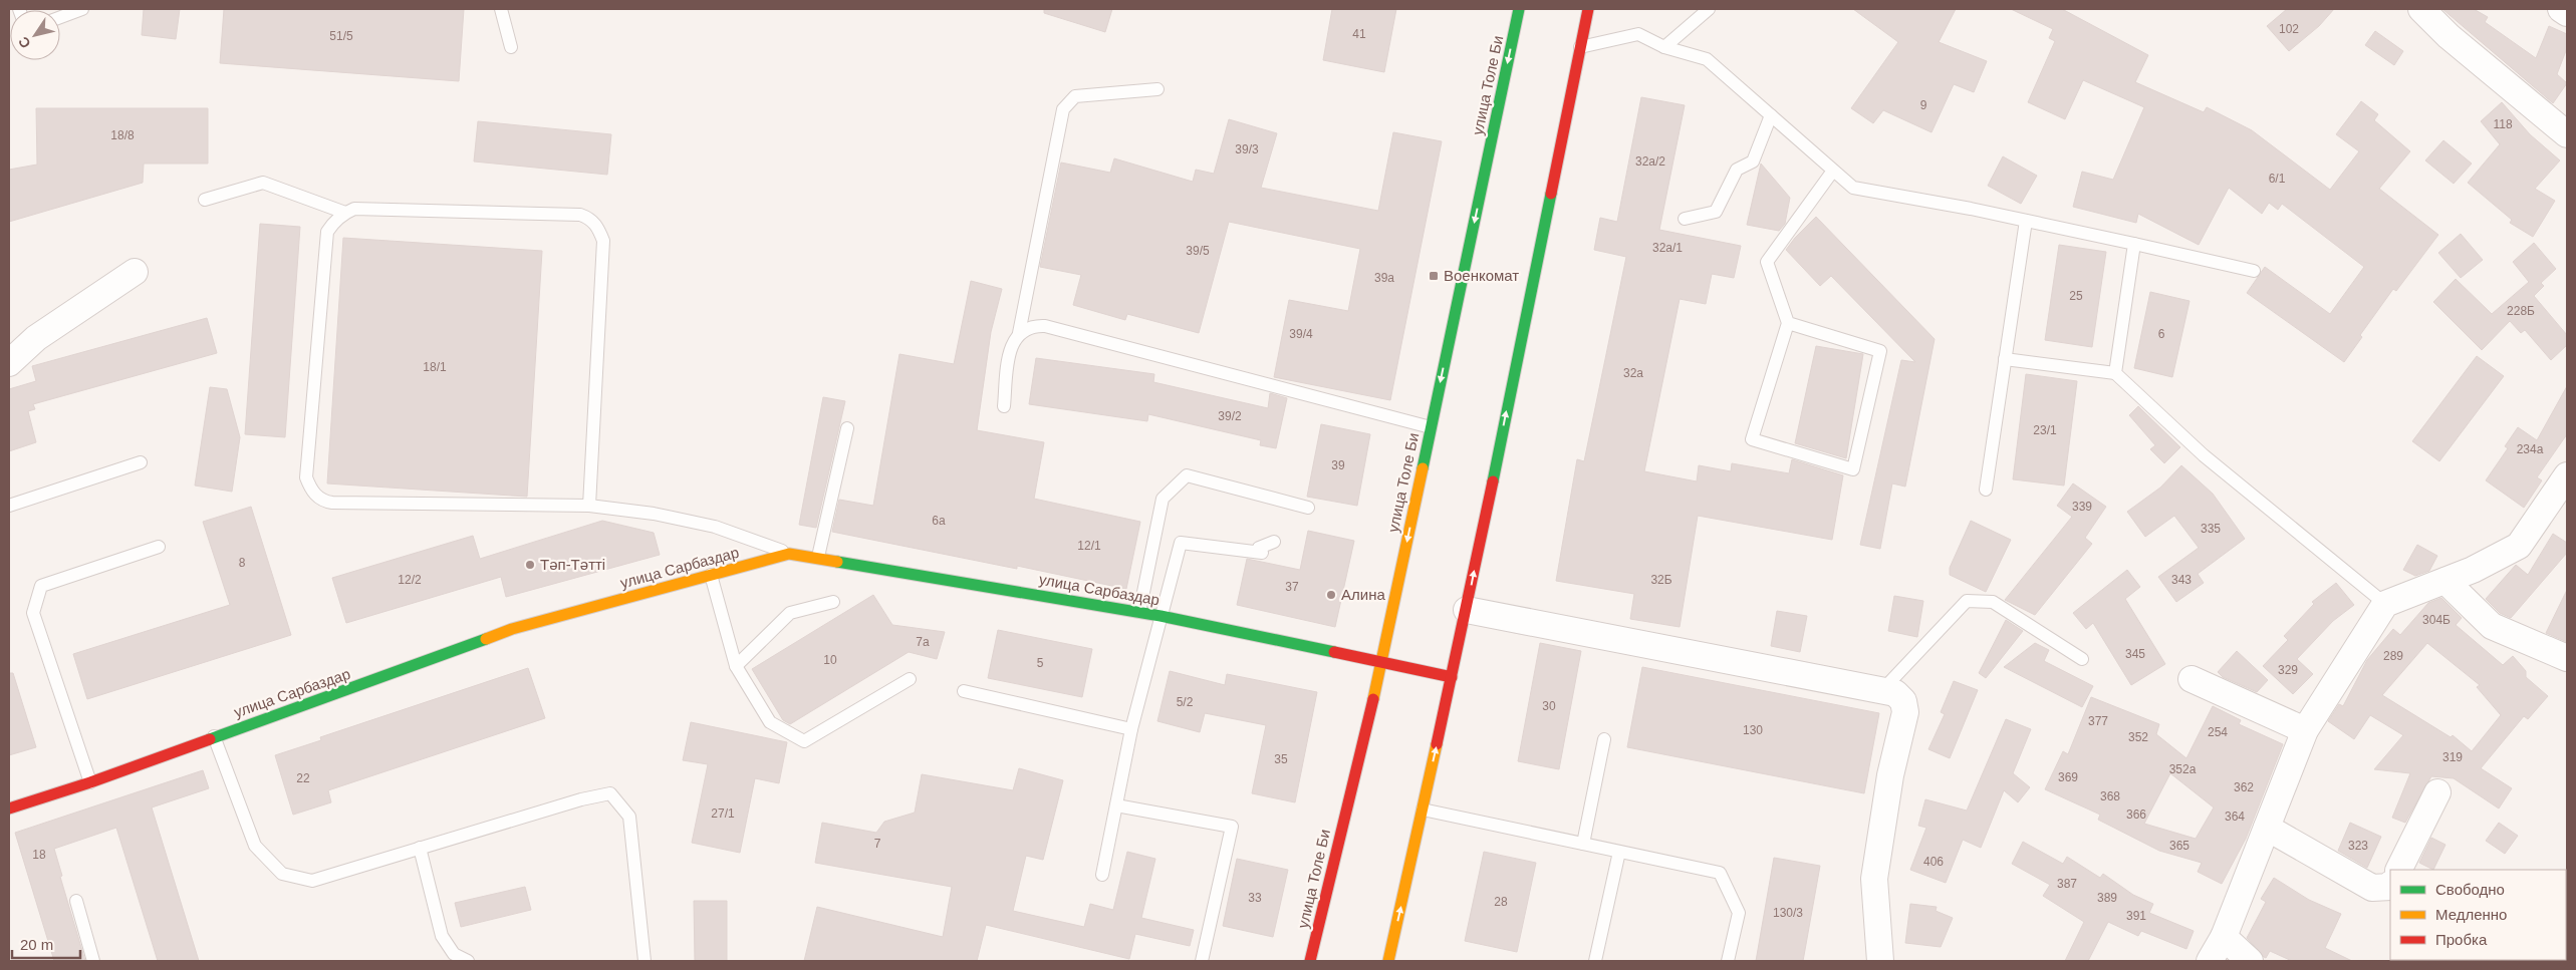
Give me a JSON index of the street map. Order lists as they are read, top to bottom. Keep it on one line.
{"streets":{"main road":["улица Толе Би","улица Сарбаздар"]},"crossings":[["улица Толе Би","улица Сарбаздар"]],"places":{"transit":["Военкомат"],"other":["Тәп-Тәтті","Алина"]},"house_numbers":["102","41","51/5","9","118","18/8","39/3","32а/2","6/1","32а/1","39/5","39а","25","228Б","39/4","6","18/1","32а","39/2","23/1","234а","39","339","6а","335","12/1","8","12/2","32Б","343","37","304Б","7а","345","289","10","5","329","5/2","30","377","130","254","352","319","35","352а","369","22","362","368","27/1","366","364","7","365","323","18","406","387","33","389","28","130/3","391"],"legend":["Свободно","Медленно","Пробка"],"scale_bar":"20 m","north":"bottom left"}
